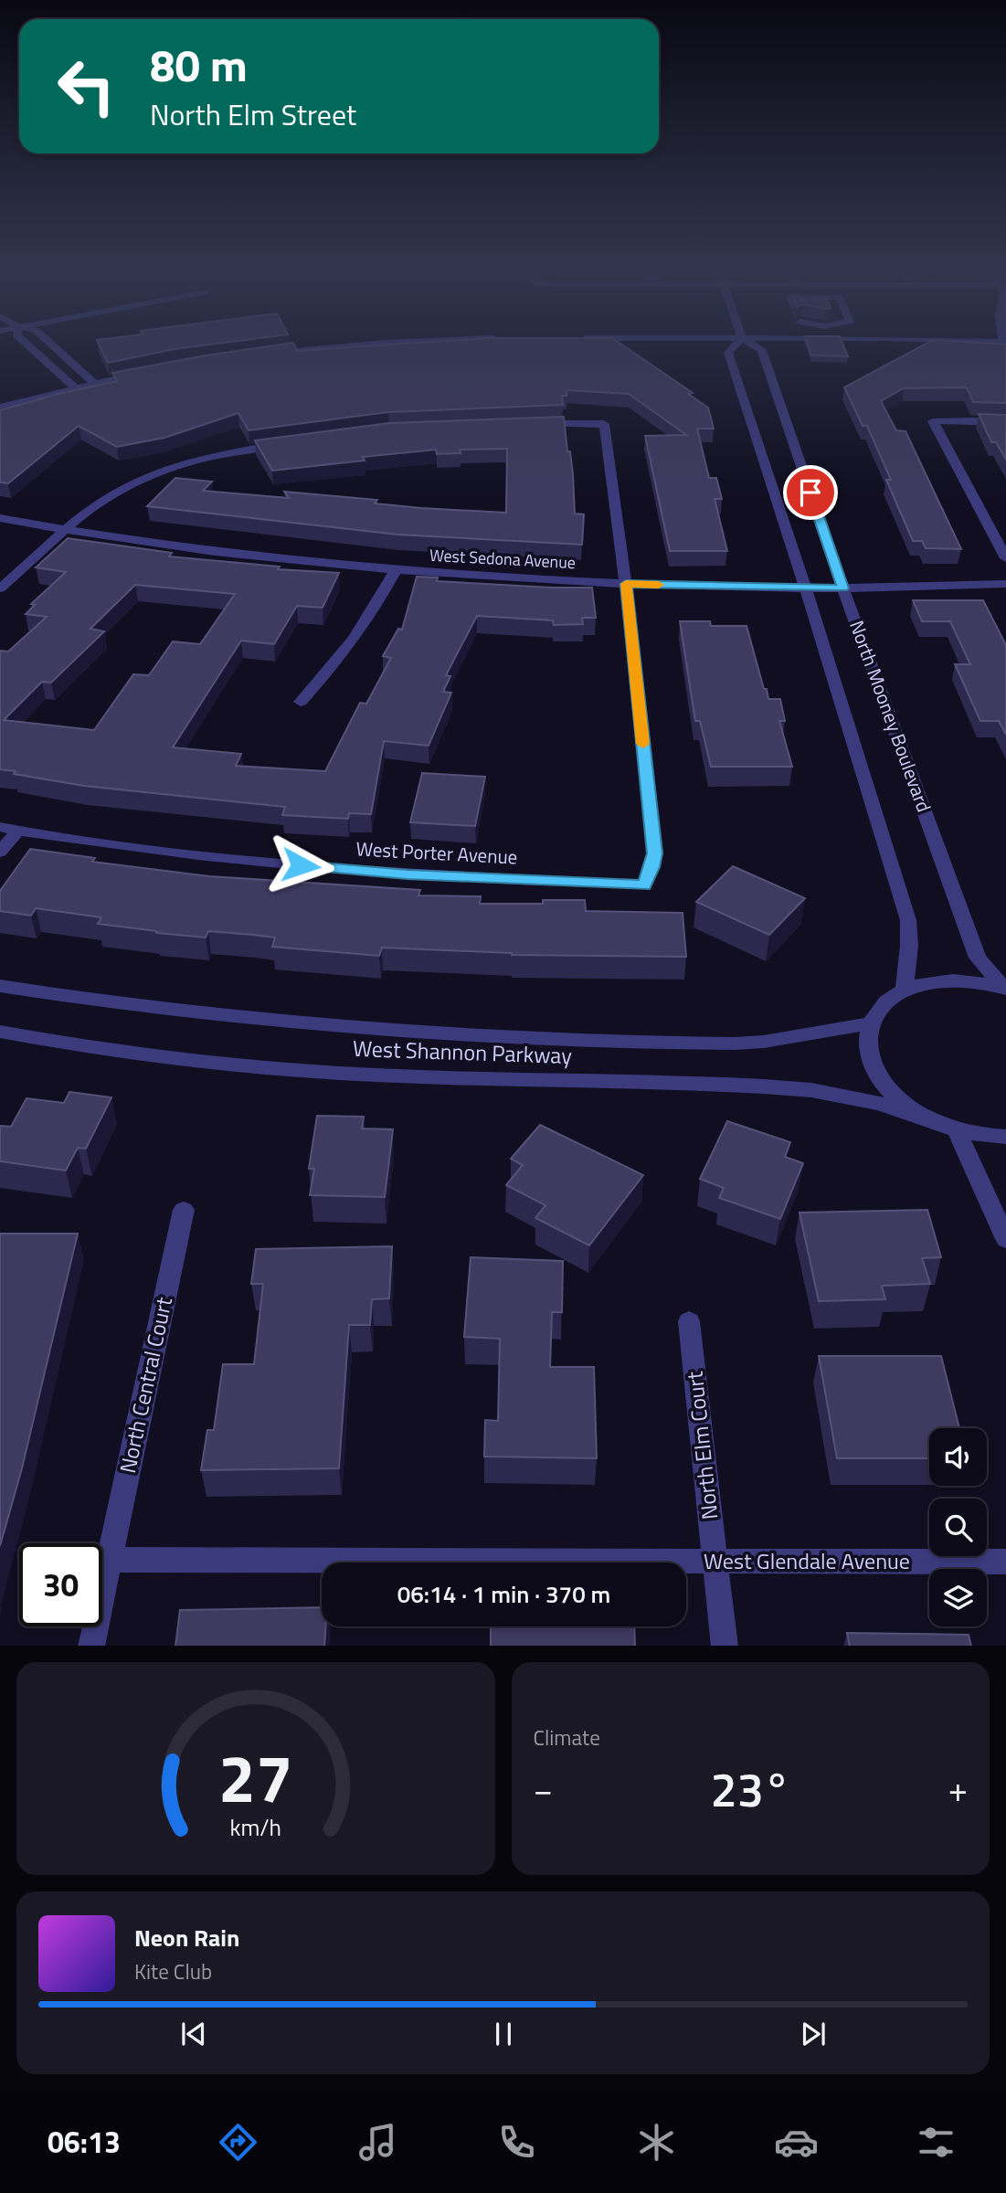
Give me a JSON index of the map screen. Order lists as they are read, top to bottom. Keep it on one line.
{"streets":{"street":["West Sedona Avenue","North Mooney Boulevard","West Porter Avenue","West Shannon Parkway","North Central Court","North Elm Court","West Glendale Avenue"]},"crossings":[["West Sedona Avenue","North Mooney Boulevard"],["West Sedona Avenue","West Porter Avenue"],["North Central Court","West Glendale Avenue"],["North Elm Court","West Glendale Avenue"]],"page":{"turn":["80 m","North Elm Street"],"limit":"30","trip":"06:14 · 1 min · 370 m","tile":"Climate","heat":["−","23°","+"],"song":["Neon Rain","Kite Club"],"tabs":"06:13","gauge":["27","km/h"]}}
